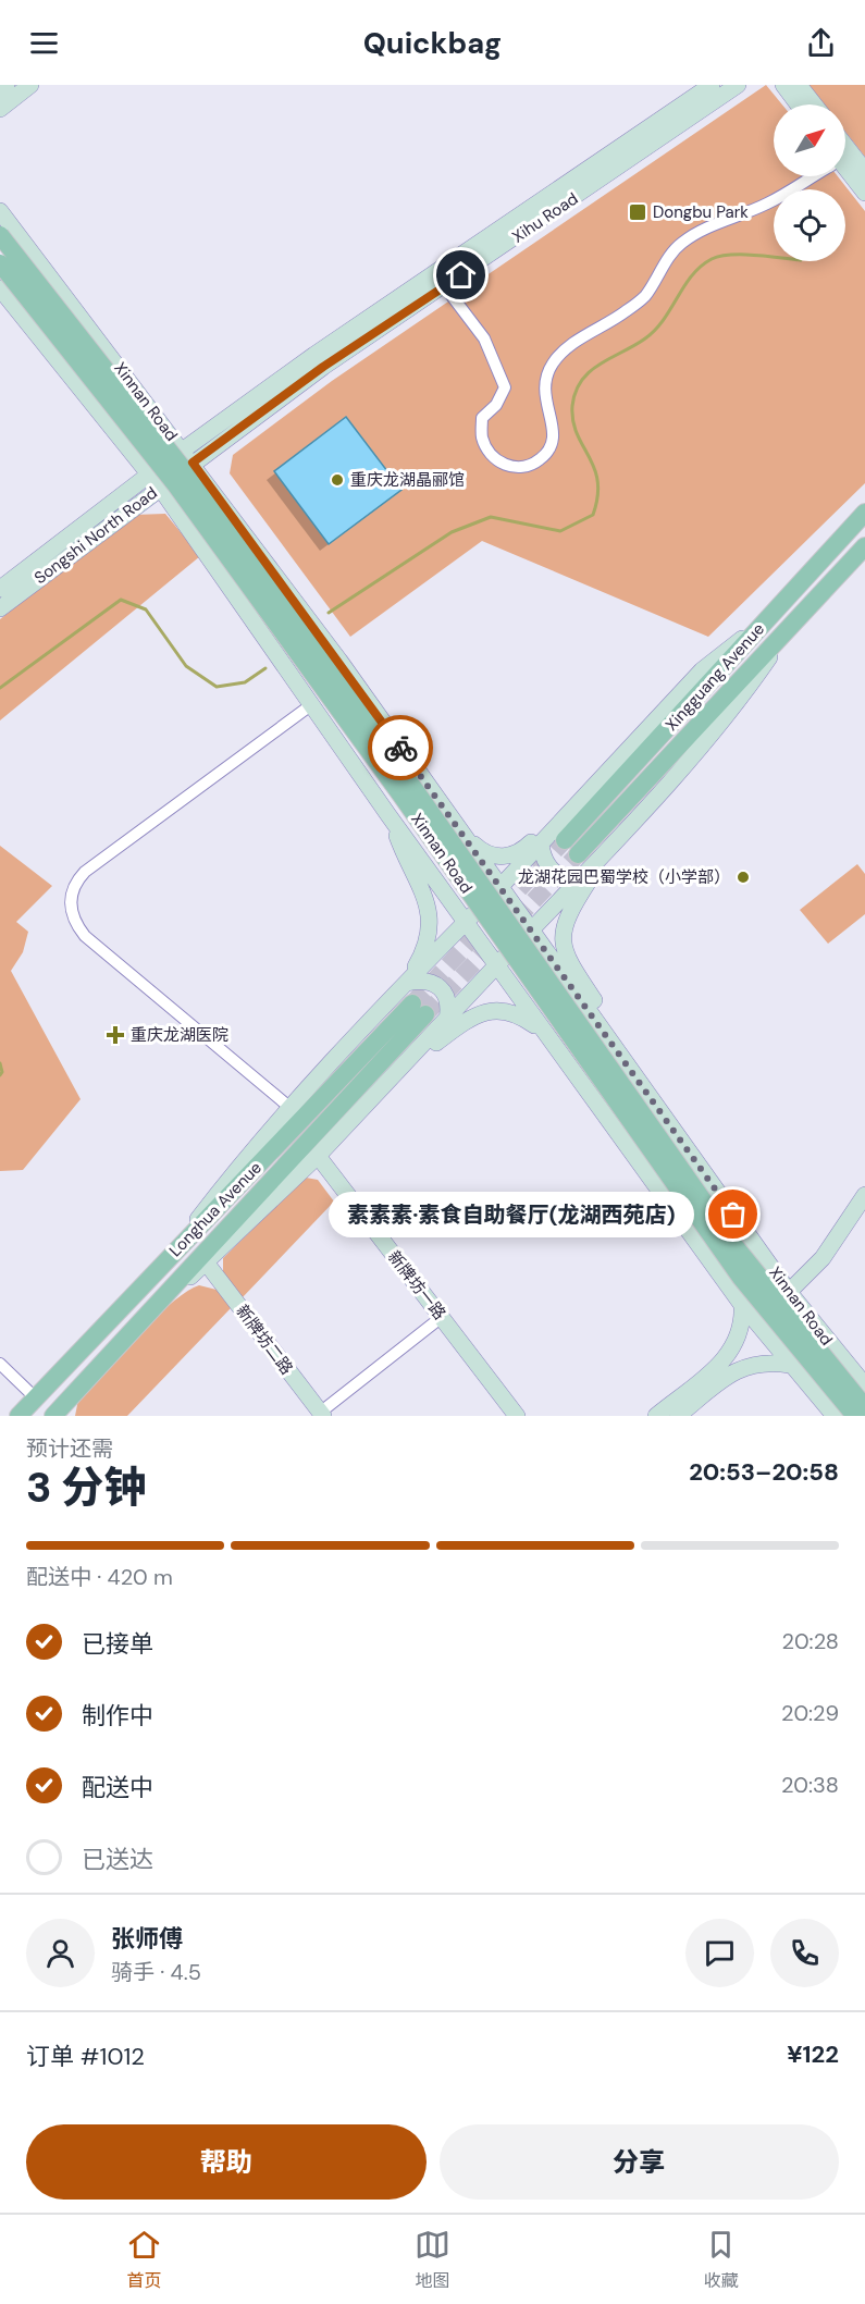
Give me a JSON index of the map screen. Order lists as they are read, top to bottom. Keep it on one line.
{"streets":{"main road":["Xinnan Road","Xingguang Avenue","Longhua Avenue"],"street":["Xihu Road","Songshi North Road","新牌坊一路","新牌坊二路"]},"crossings":[["Xihu Road","Xinnan Road"],["Xihu Road","Songshi North Road"],["Xinnan Road","Songshi North Road"]],"places":{"transit":["Dongbu Park"],"other":["重庆龙湖晶郦馆","龙湖花园巴蜀学校（小学部）","素素素·素食自助餐厅(龙湖西苑店)"],"health":["重庆龙湖医院"]},"north":"top right","page":{"header":"Quickbag","bubble":"素素素·素食自助餐厅(龙湖西苑店)","heading":["3 分钟","预计还需","20:53–20:58"],"panel":["张师傅","骑手 · 4.5","订单 #1012","¥122"],"bar":"配送中 · 420 m","list":[["已接单","20:28"],["制作中","20:29"],["配送中","20:38"],"已送达"],"buttons":["帮助","分享"],"tabs":["首页","地图","收藏"]}}
